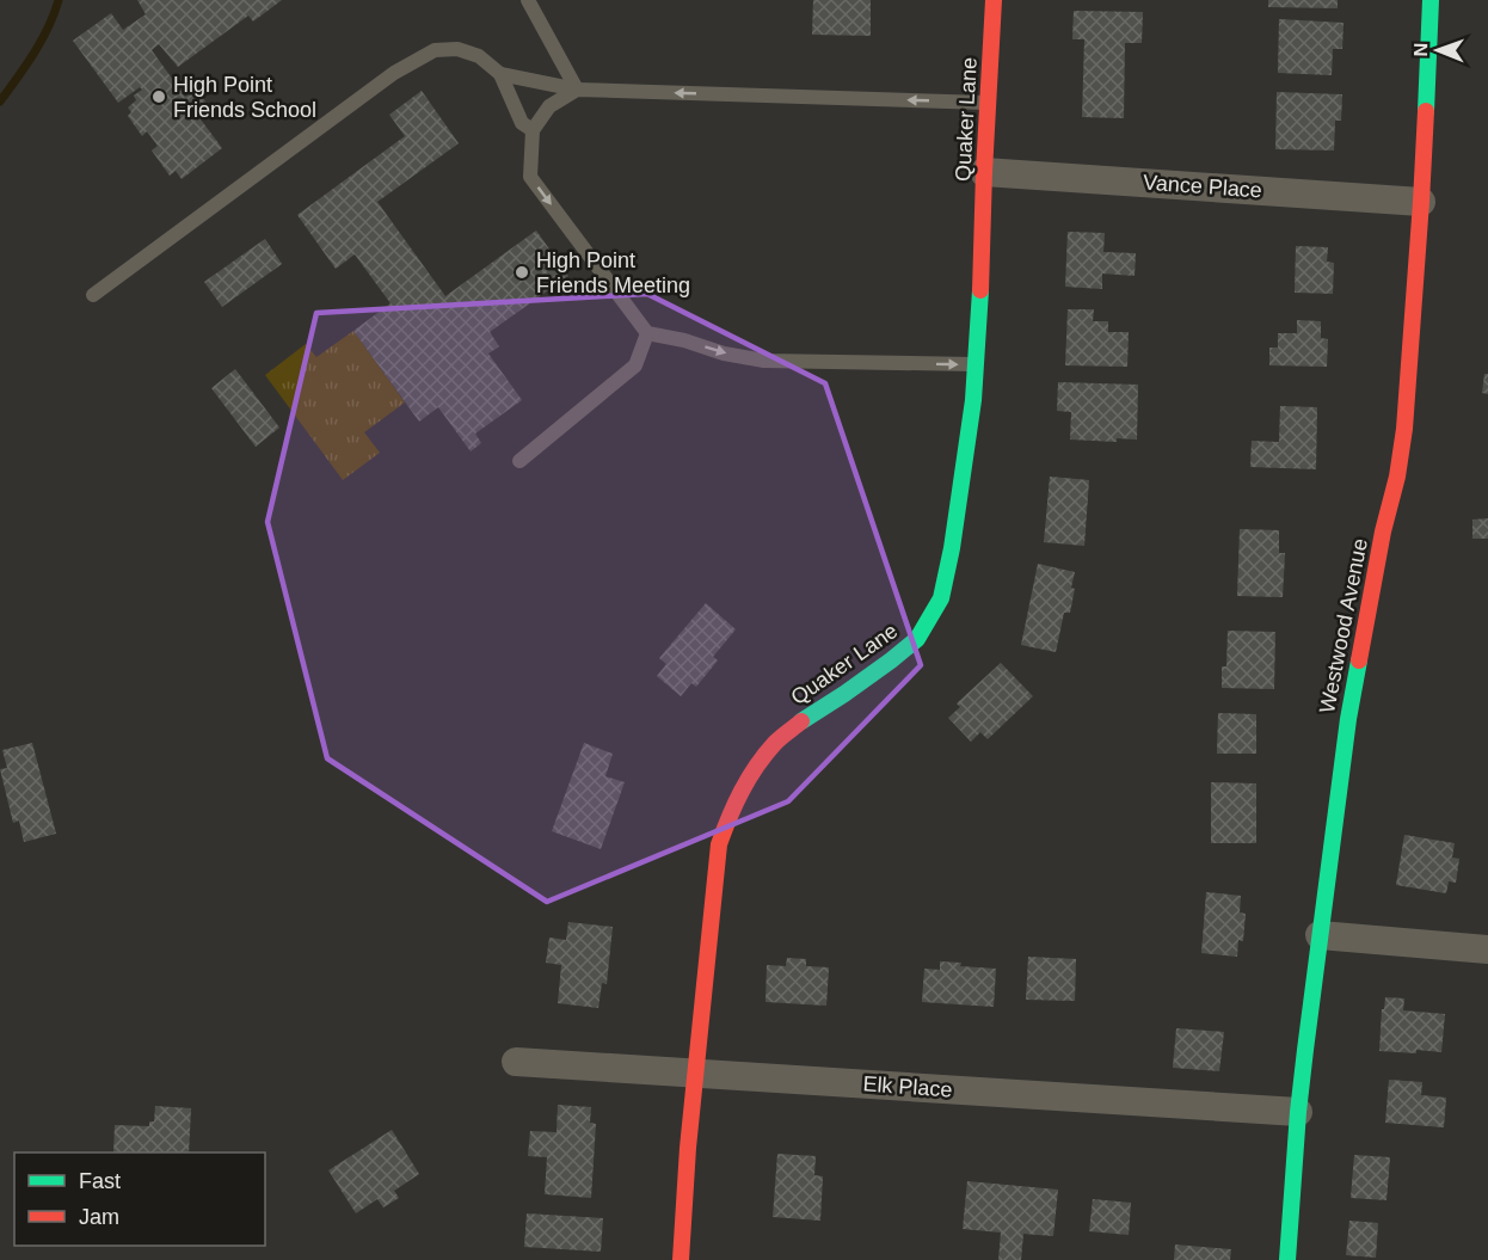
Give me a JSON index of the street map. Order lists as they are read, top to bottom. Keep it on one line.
{"streets":{"street":["Quaker Lane","Vance Place","Westwood Avenue","Elk Place"]},"crossings":[["Quaker Lane","Vance Place"],["Quaker Lane","Elk Place"],["Vance Place","Westwood Avenue"],["Westwood Avenue","Elk Place"]],"places":["High Point Friends School","High Point Friends Meeting"],"legend":["Fast","Jam"],"north":"left"}
